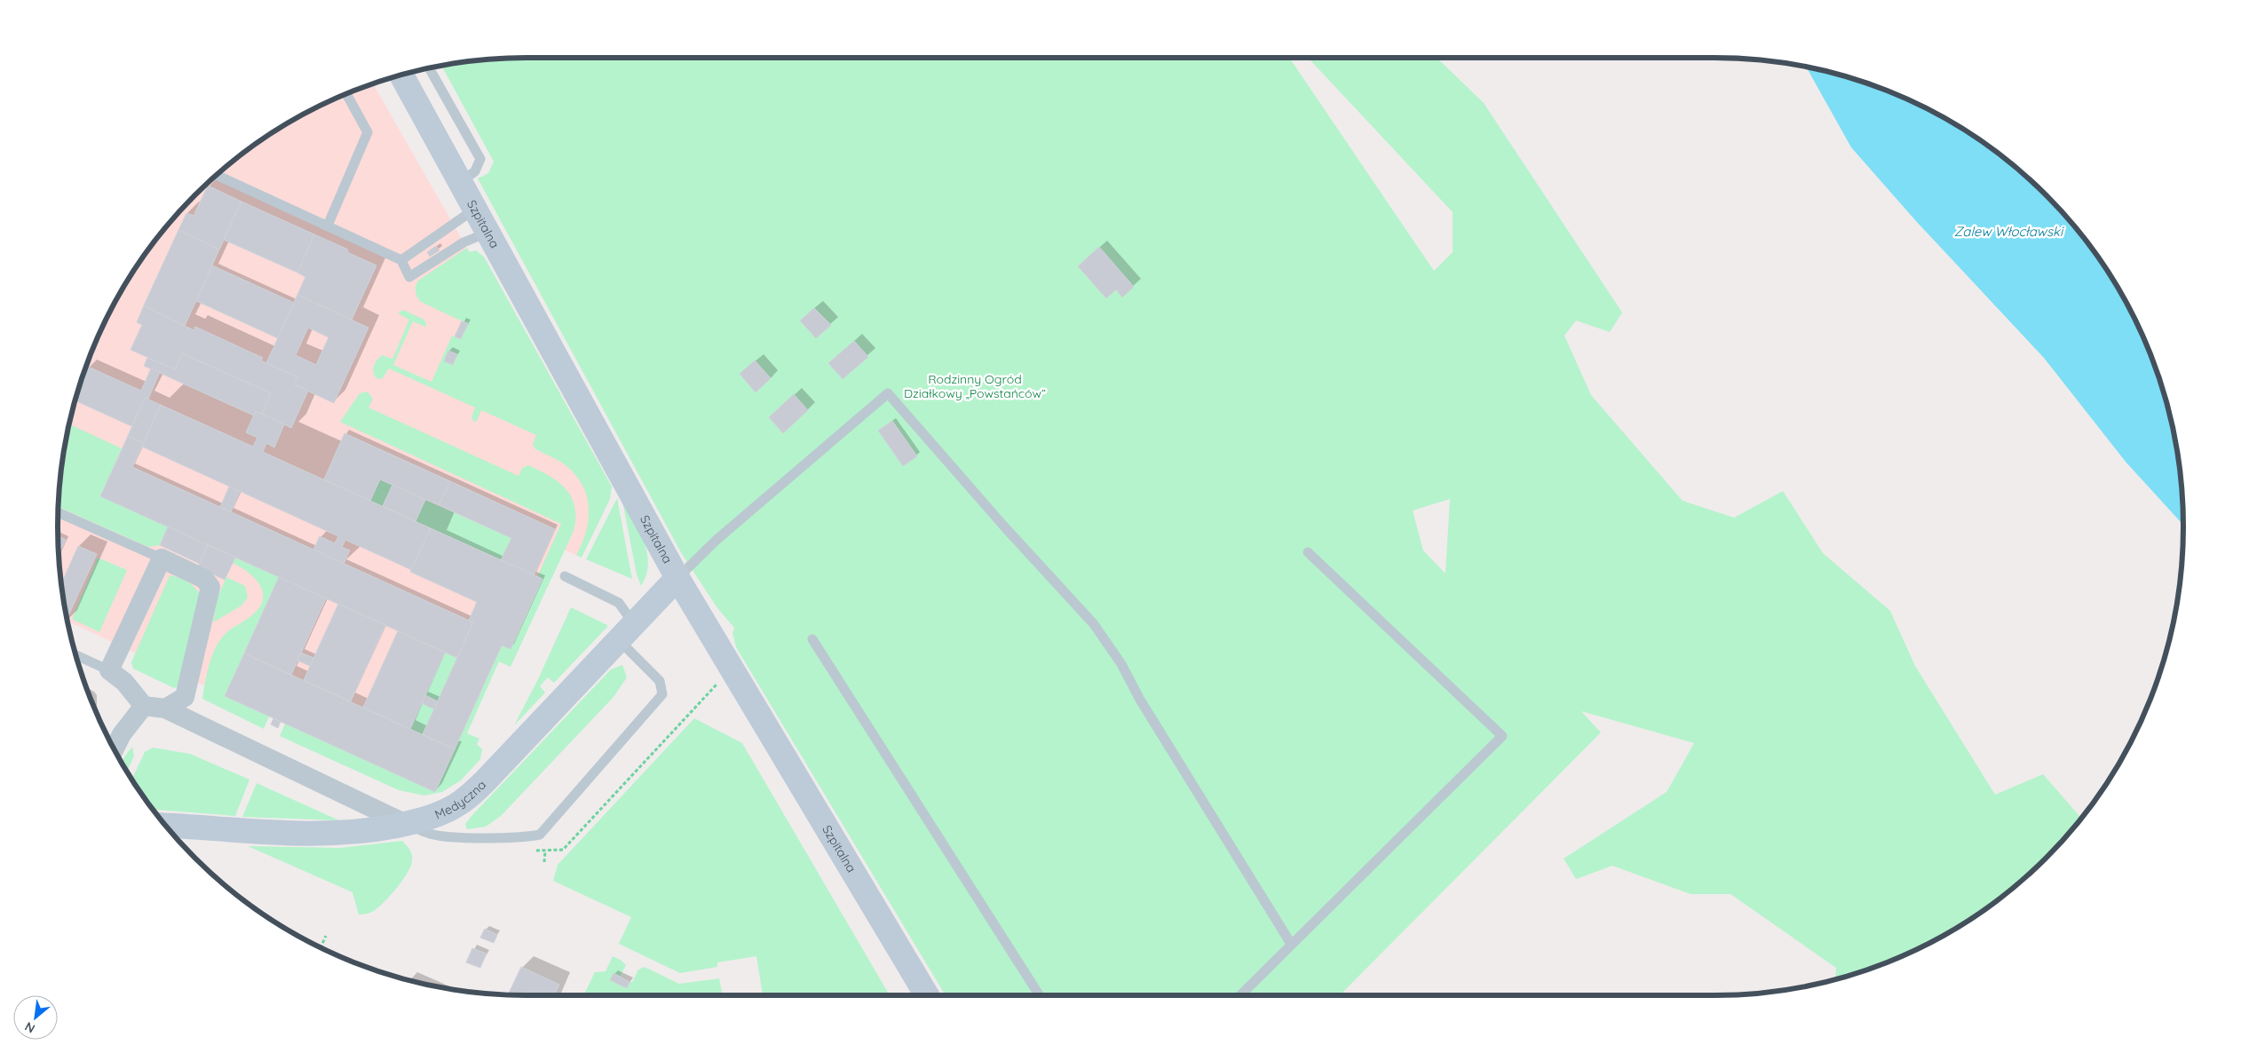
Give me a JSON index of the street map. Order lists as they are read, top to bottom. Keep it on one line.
{"streets":{"street":["Szpitalna","Medyczna"]},"crossings":[["Szpitalna","Medyczna"]],"water":["Zalew Włocławski"],"parks":["Rodzinny Ogród Działkowy „Powstańców”"],"north":"bottom left"}
